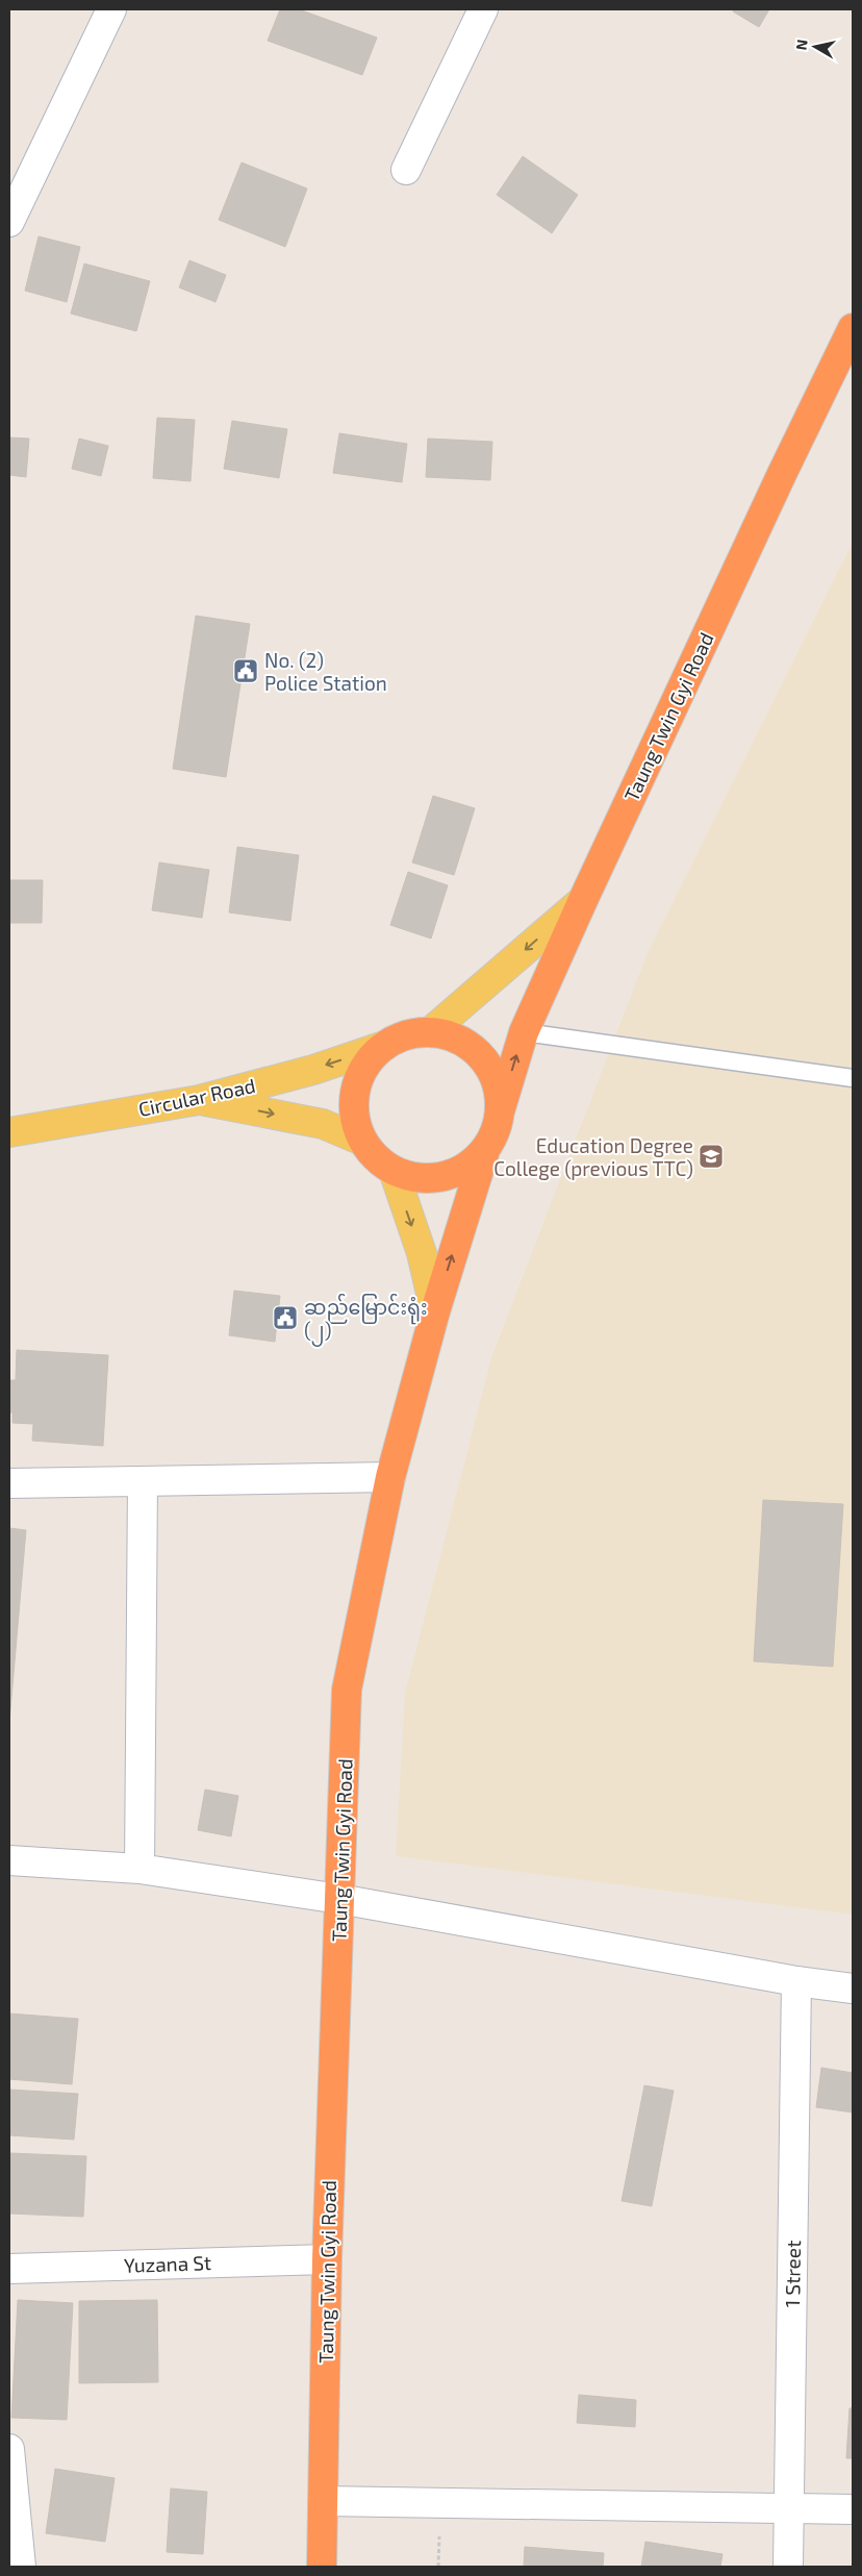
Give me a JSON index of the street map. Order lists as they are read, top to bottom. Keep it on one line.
{"streets":{"highway":["Taung Twin Gyi Road"],"main road":["Circular Road"],"street":["Yuzana St","1 Street"]},"crossings":[["Taung Twin Gyi Road","Circular Road"],["Taung Twin Gyi Road","Yuzana St"]],"one_way":["Circular Road"],"places":{"public building":["No. (2) Police Station","ဆည်မြောင်းရုံး (၂)"],"school or university":["Education Degree College (previous TTC)"]},"north":"left"}
